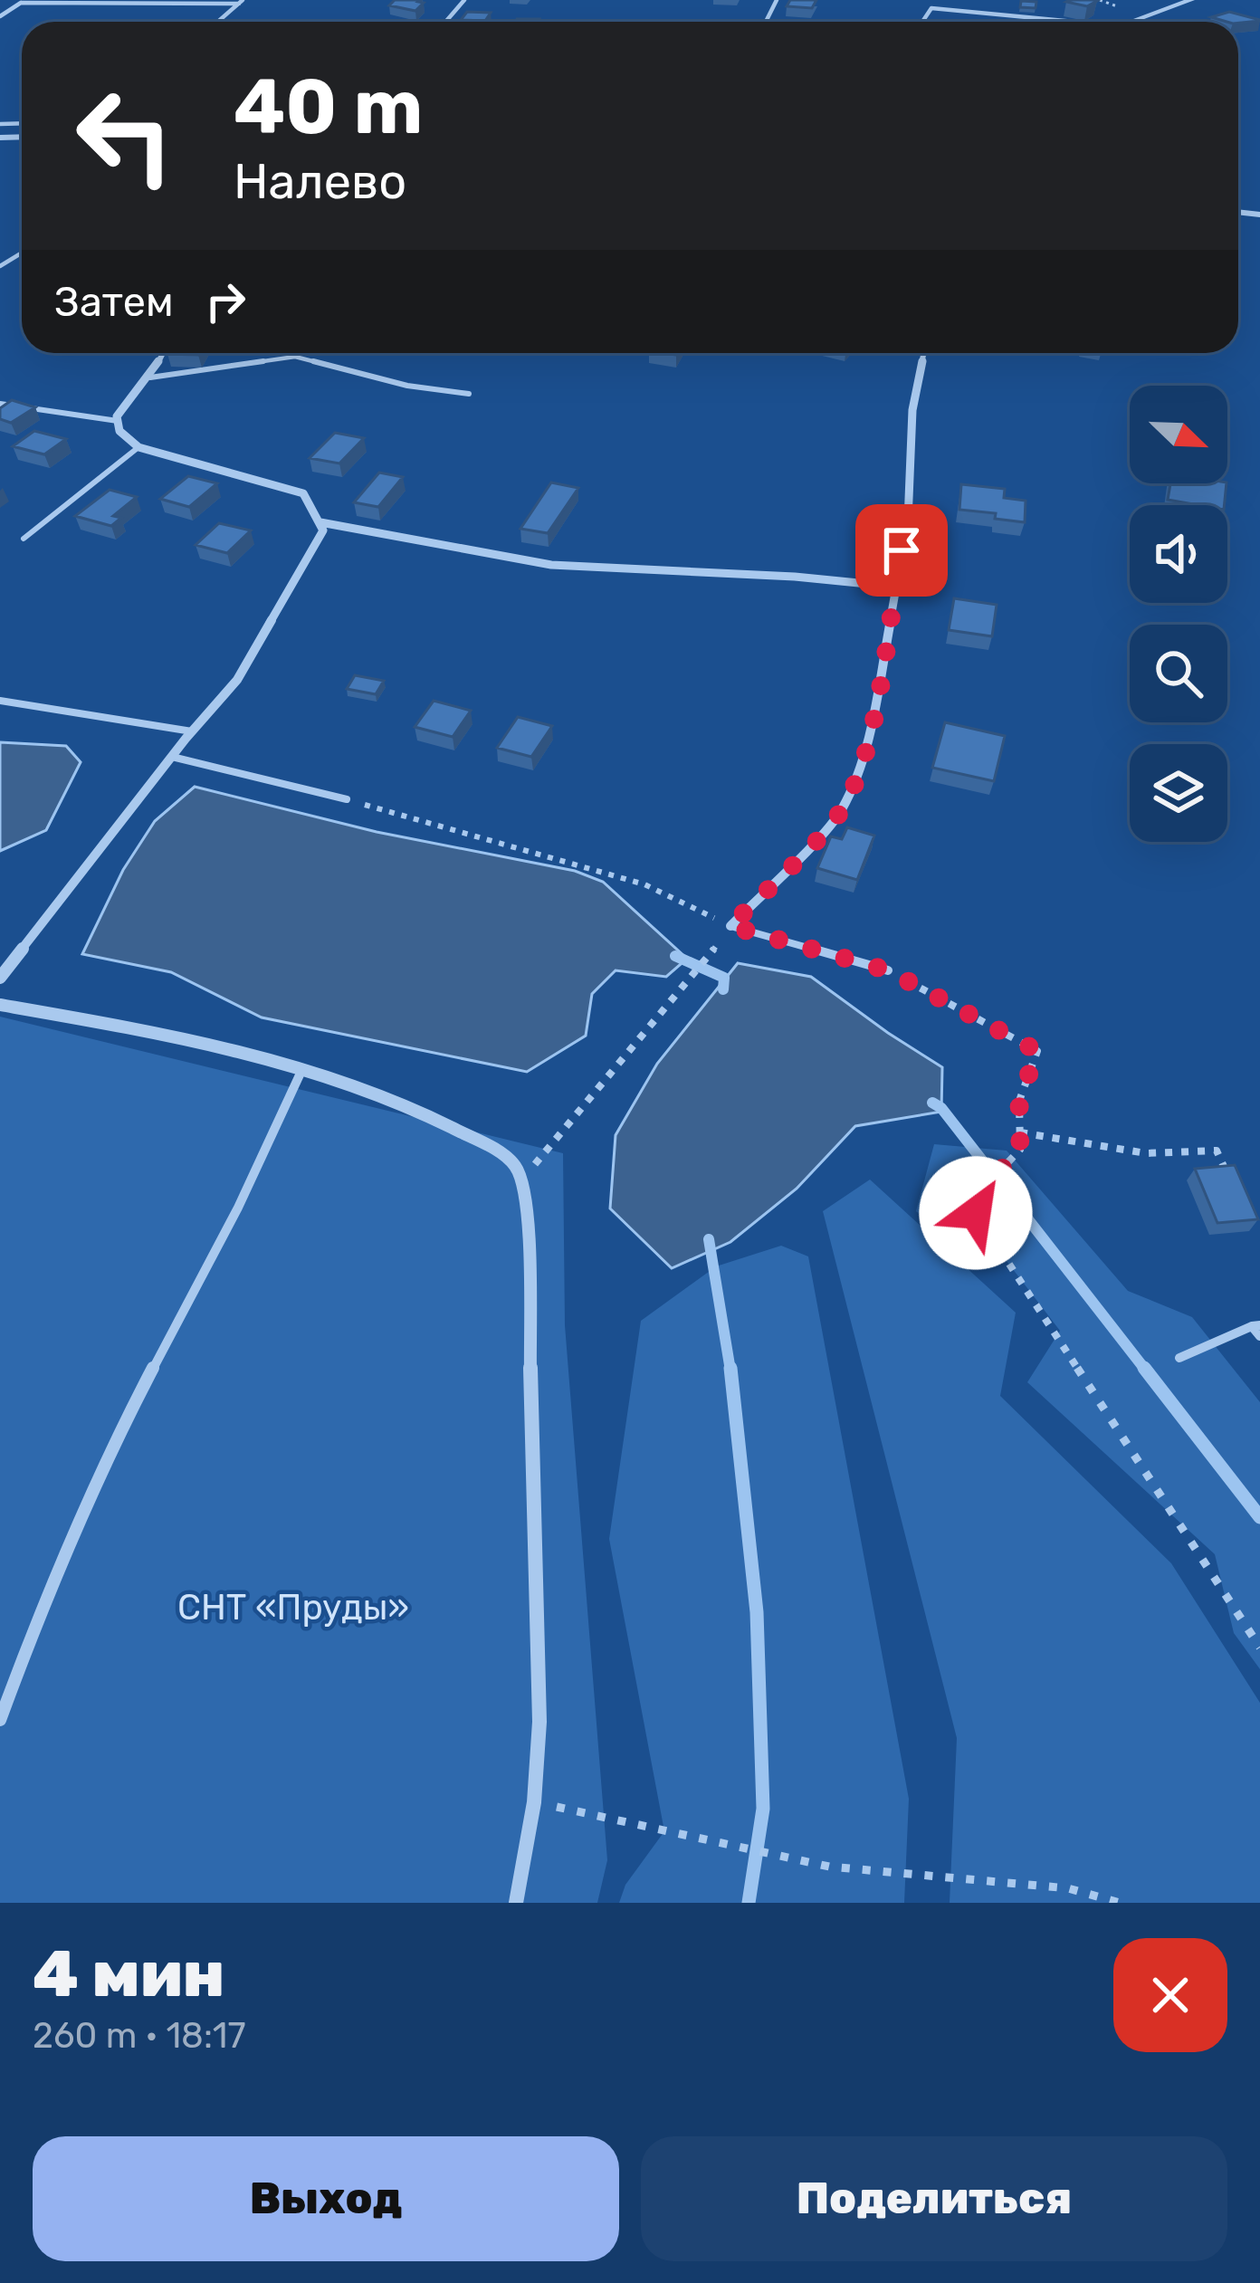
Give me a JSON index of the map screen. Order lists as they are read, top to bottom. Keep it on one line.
{"parks":["СНТ «Пруды»"],"north":"bottom right","page":{"turn":["40 m","Налево"],"then":"Затем","heading":["4 мин","260 m · 18:17"],"buttons":["Выход","Поделиться"]}}
